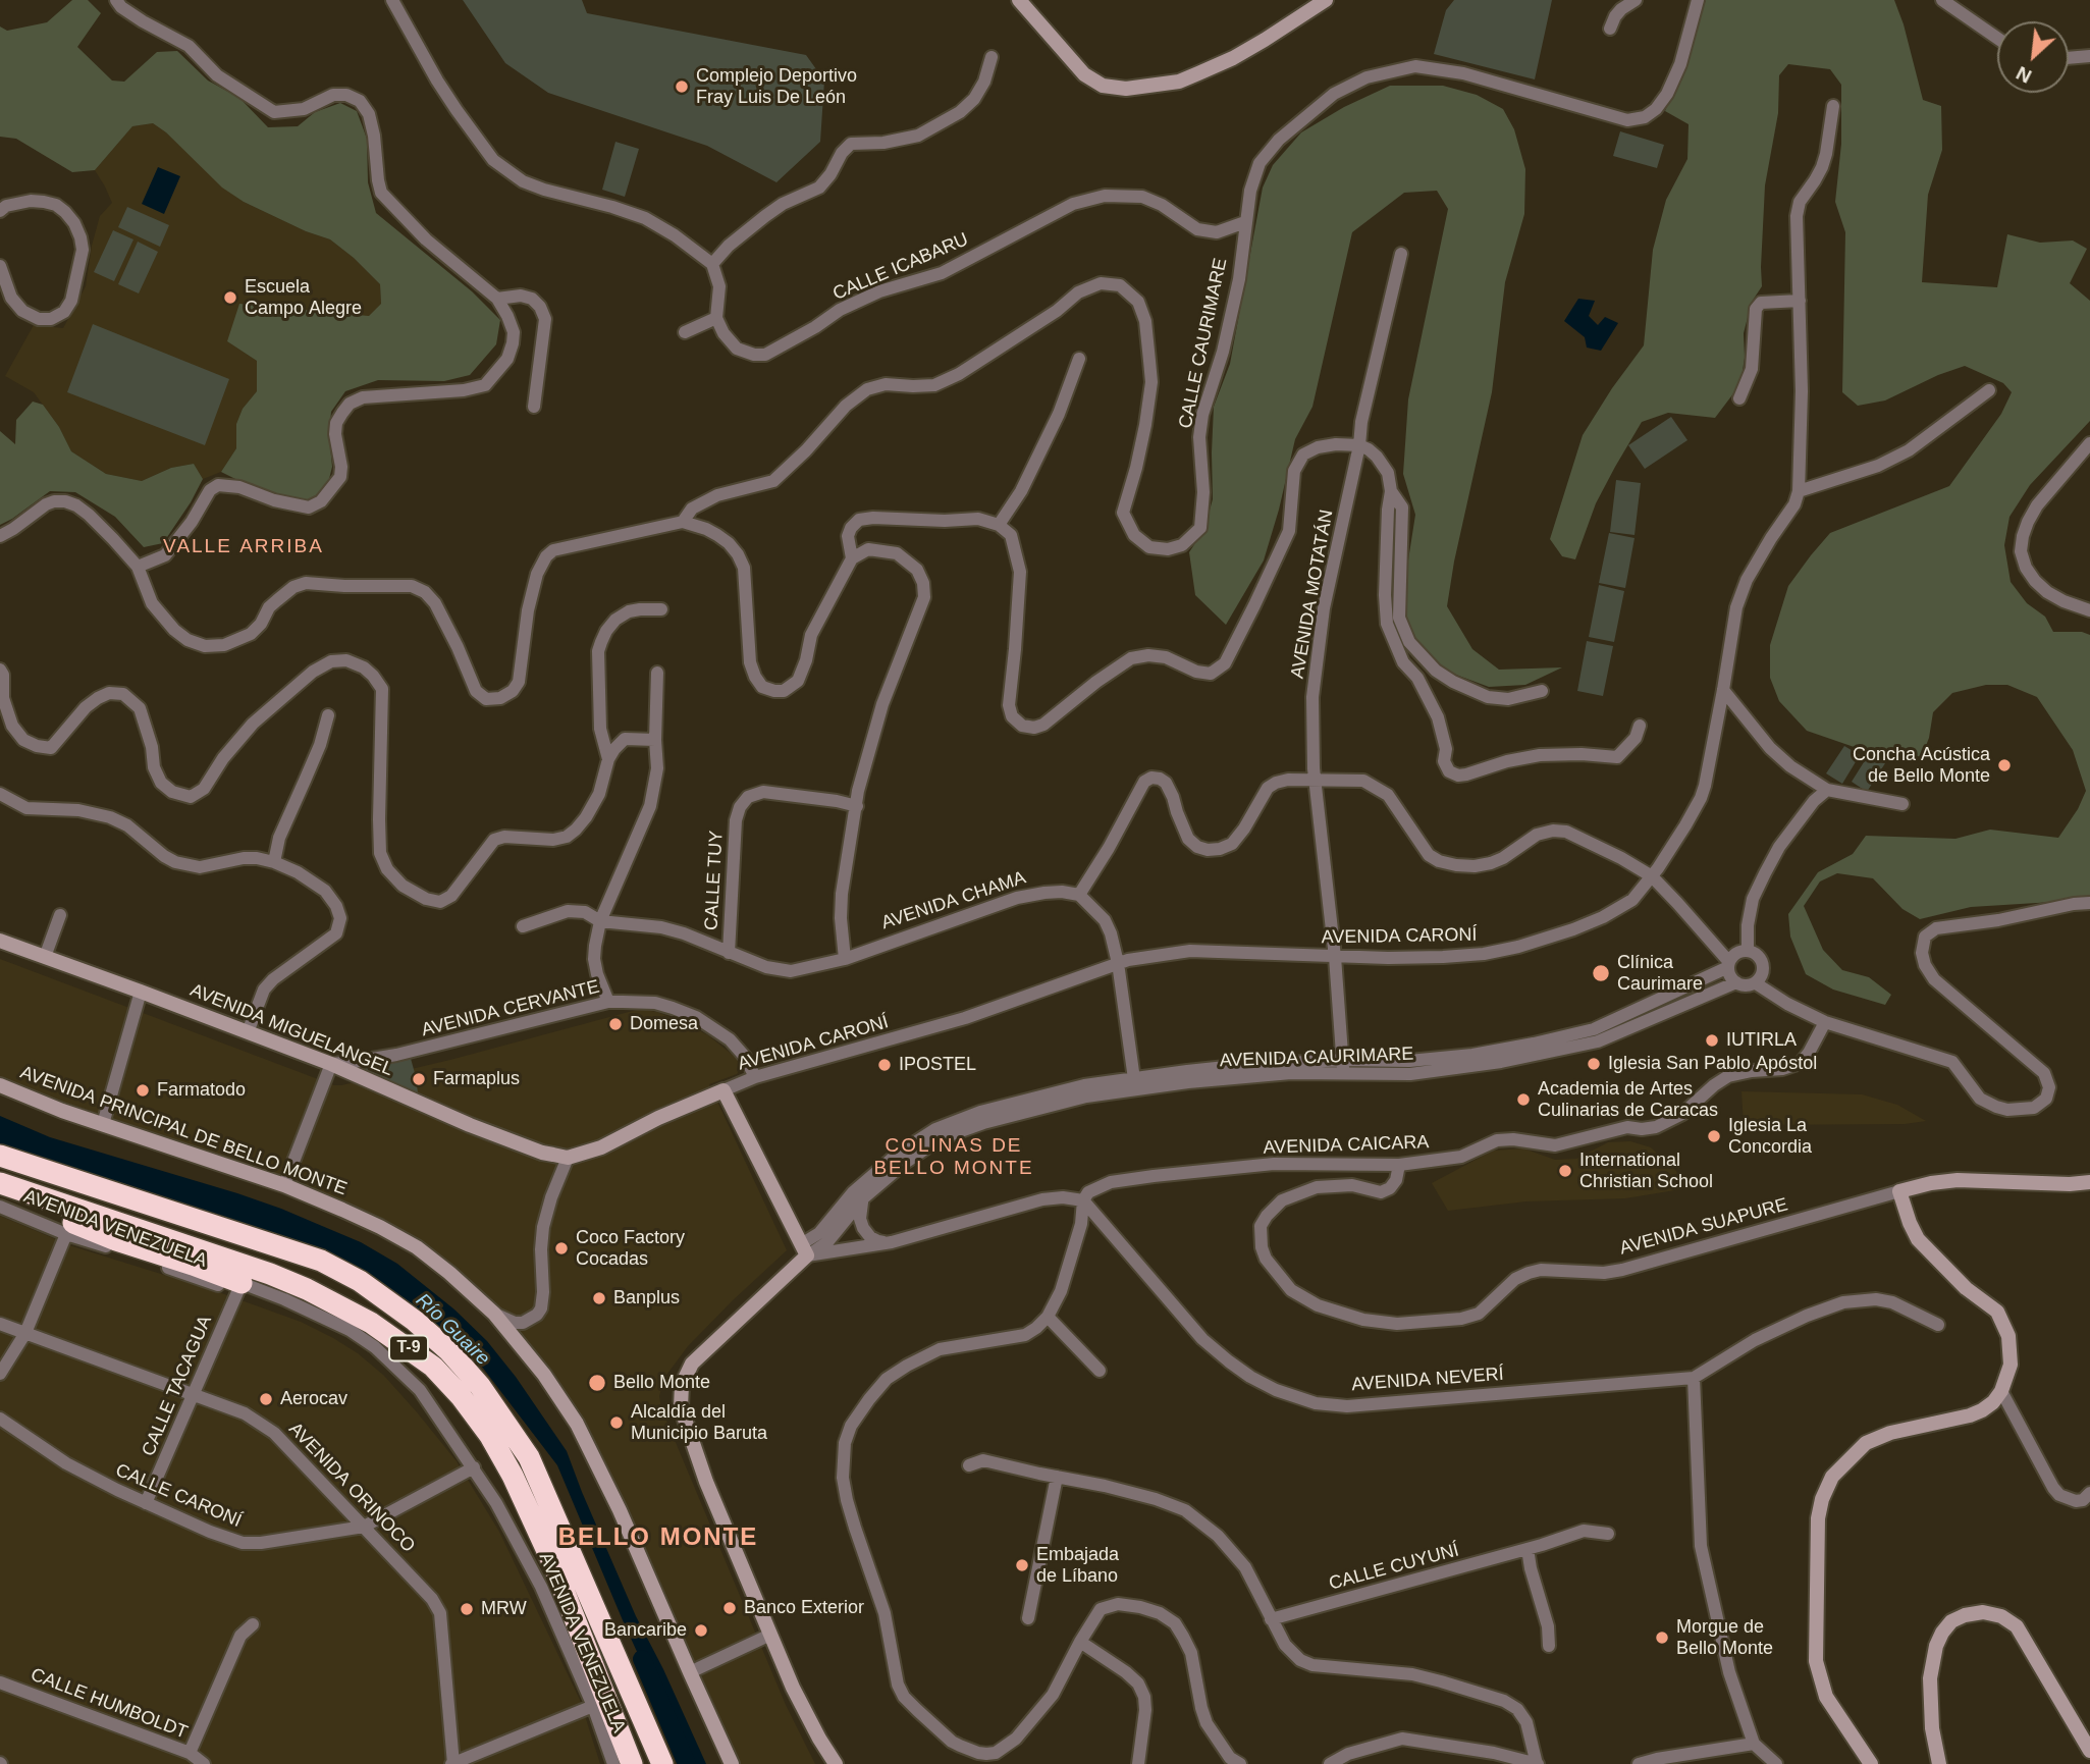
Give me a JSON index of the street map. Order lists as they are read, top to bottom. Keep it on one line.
{"streets":{"highway":["T-9"],"street":["CALLE ICABARU","CALLE CAURIMARE","AVENIDA MOTATÁN","CALLE TUY","AVENIDA CHAMA","AVENIDA CARONÍ","AVENIDA CERVANTE","AVENIDA MIGUELANGEL","AVENIDA CAURIMARE","AVENIDA PRINCIPAL DE BELLO MONTE","AVENIDA CAICARA","AVENIDA SUAPURE","AVENIDA VENEZUELA","AVENIDA NEVERÍ","CALLE TACAGUA","AVENIDA ORINOCO","CALLE CARONÍ","CALLE CUYUNÍ","CALLE HUMBOLDT"]},"crossings":[["CALLE ICABARU","CALLE CAURIMARE"],["AVENIDA MOTATÁN","AVENIDA CARONÍ"],["AVENIDA MOTATÁN","AVENIDA CAURIMARE"],["CALLE TUY","AVENIDA CHAMA"],["AVENIDA CARONÍ","AVENIDA CERVANTE"],["AVENIDA CERVANTE","AVENIDA MIGUELANGEL"],["AVENIDA CAICARA","AVENIDA SUAPURE"],["AVENIDA CAICARA","AVENIDA NEVERÍ"],["AVENIDA VENEZUELA","CALLE TACAGUA"],["AVENIDA VENEZUELA","CALLE CARONÍ"],["CALLE TACAGUA","AVENIDA ORINOCO"],["CALLE TACAGUA","CALLE CARONÍ"],["AVENIDA ORINOCO","CALLE CARONÍ"]],"districts":["VALLE ARRIBA","COLINAS DE BELLO MONTE","BELLO MONTE"],"water":["Río Guaire"],"places":["Complejo Deportivo Fray Luis De León","Escuela Campo Alegre","Concha Acústica de Bello Monte","Clínica Caurimare","Domesa","IUTIRLA","Iglesia San Pablo Apóstol","IPOSTEL","Farmaplus","Farmatodo","Academia de Artes Culinarias de Caracas","Iglesia La Concordia","International Christian School","Coco Factory Cocadas","Banplus","Bello Monte","Aerocav","Alcaldía del Municipio Baruta","Embajada de Líbano","Banco Exterior","MRW","Bancaribe","Morgue de Bello Monte"],"north":"bottom left"}
